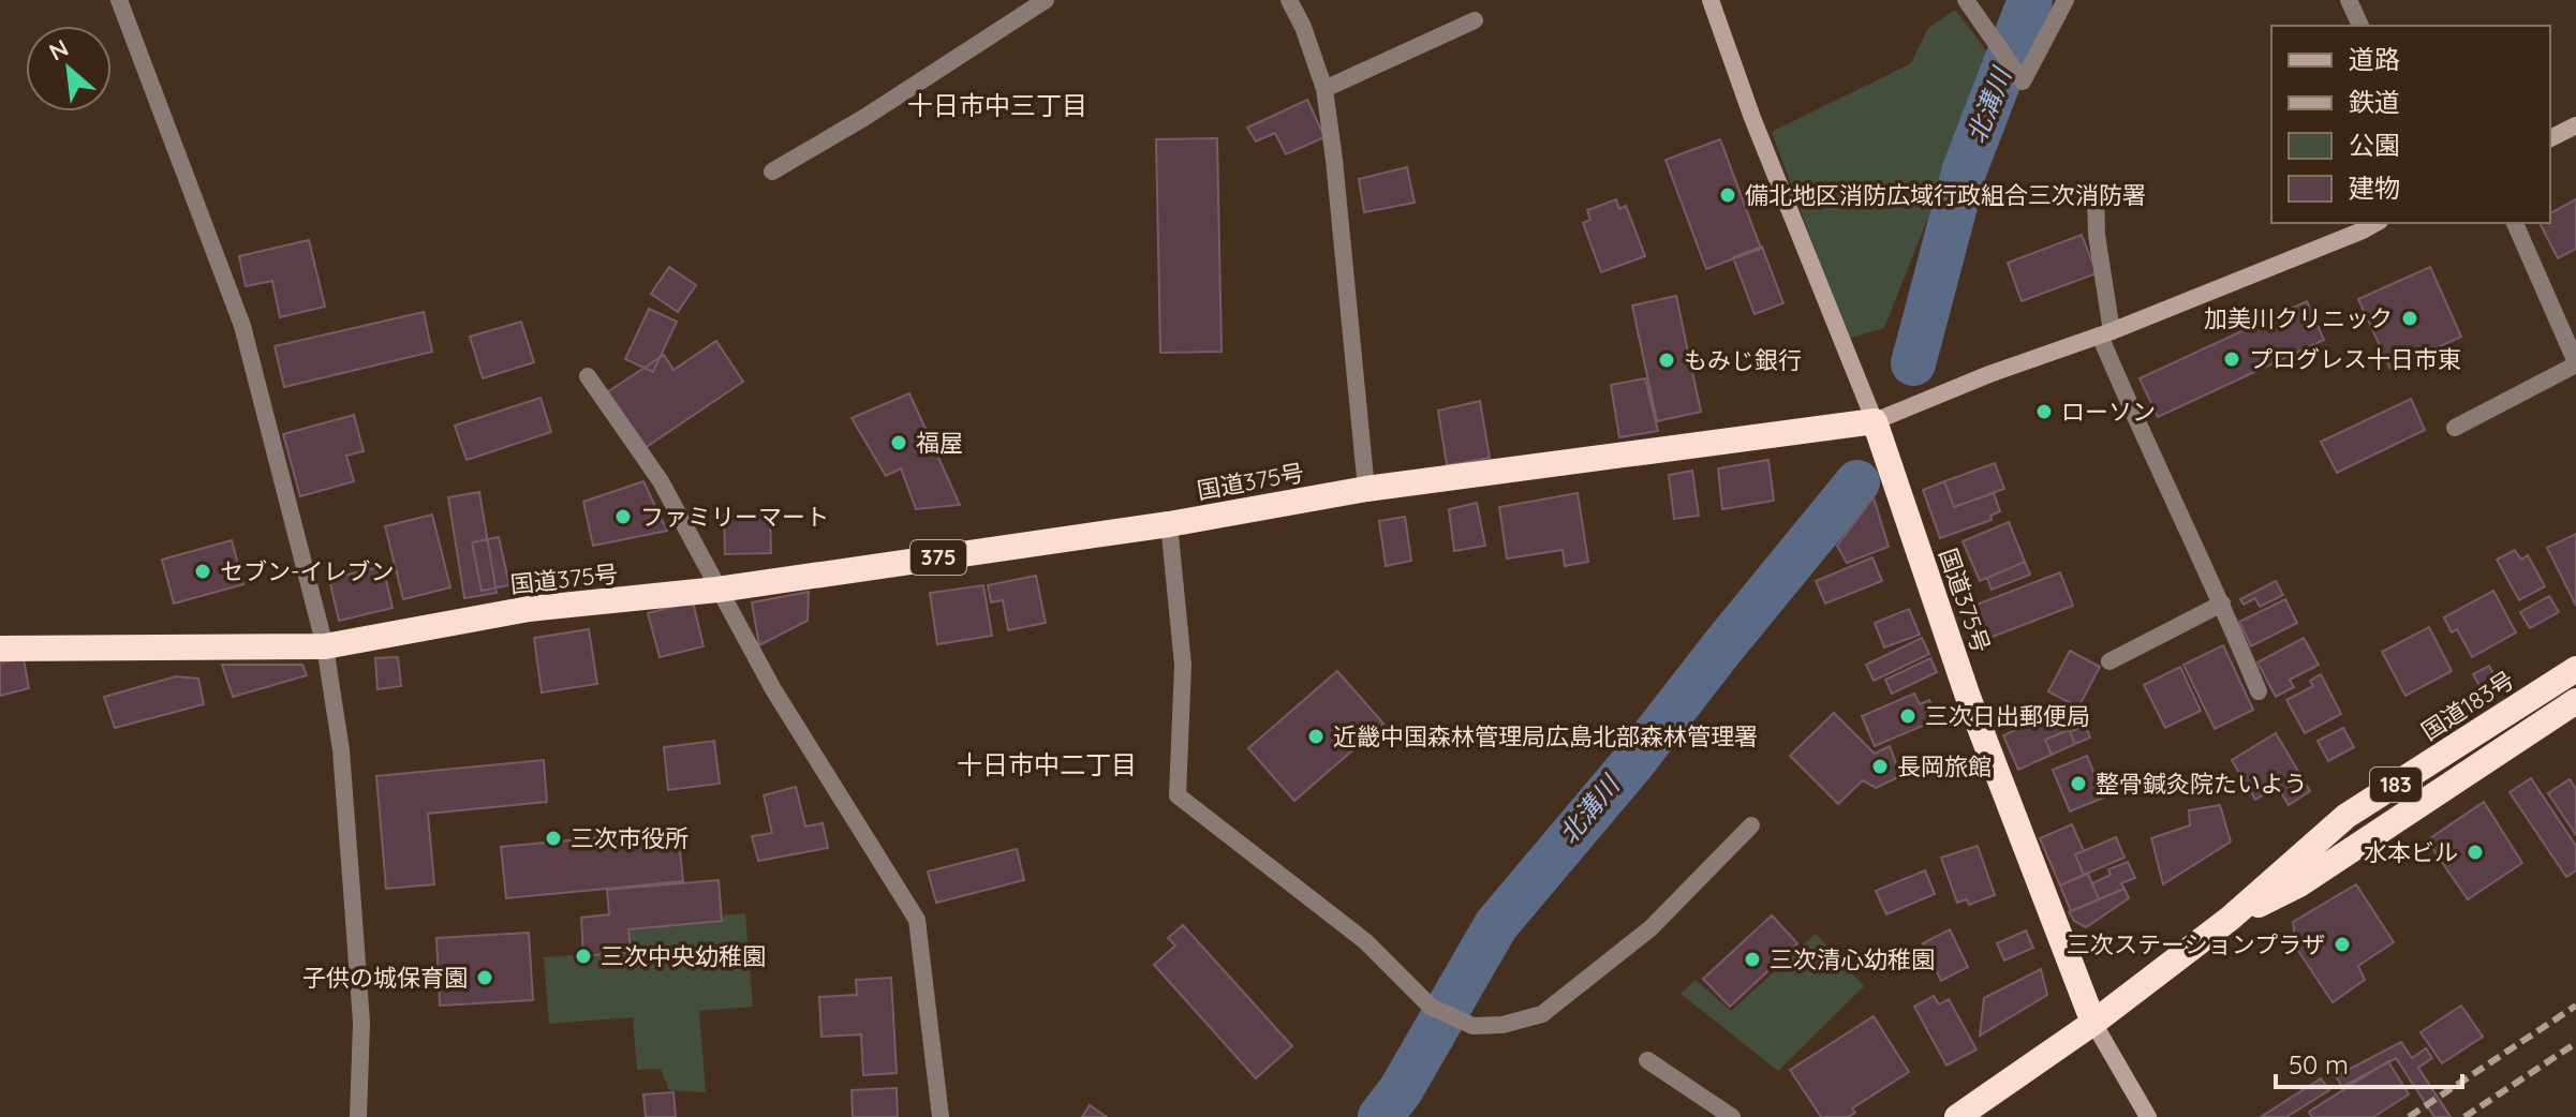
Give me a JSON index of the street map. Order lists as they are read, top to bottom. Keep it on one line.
{"streets":{"highway":["国道375号","375","国道183号","183"]},"crossings":[["国道375号","国道183号"]],"districts":["十日市中三丁目","十日市中二丁目"],"water":["北溝川"],"places":["備北地区消防広域行政組合三次消防署","加美川クリニック","プログレス十日市東","もみじ銀行","ローソン","福屋","ファミリーマート","セブン-イレブン","三次日出郵便局","近畿中国森林管理局広島北部森林管理署","長岡旅館","整骨鍼灸院たいよう","三次市役所","水本ビル","三次ステーションプラザ","三次中央幼稚園","三次清心幼稚園","子供の城保育園"],"legend":["道路","鉄道","公園","建物"],"scale_bar":"50 m","north":"top left"}
